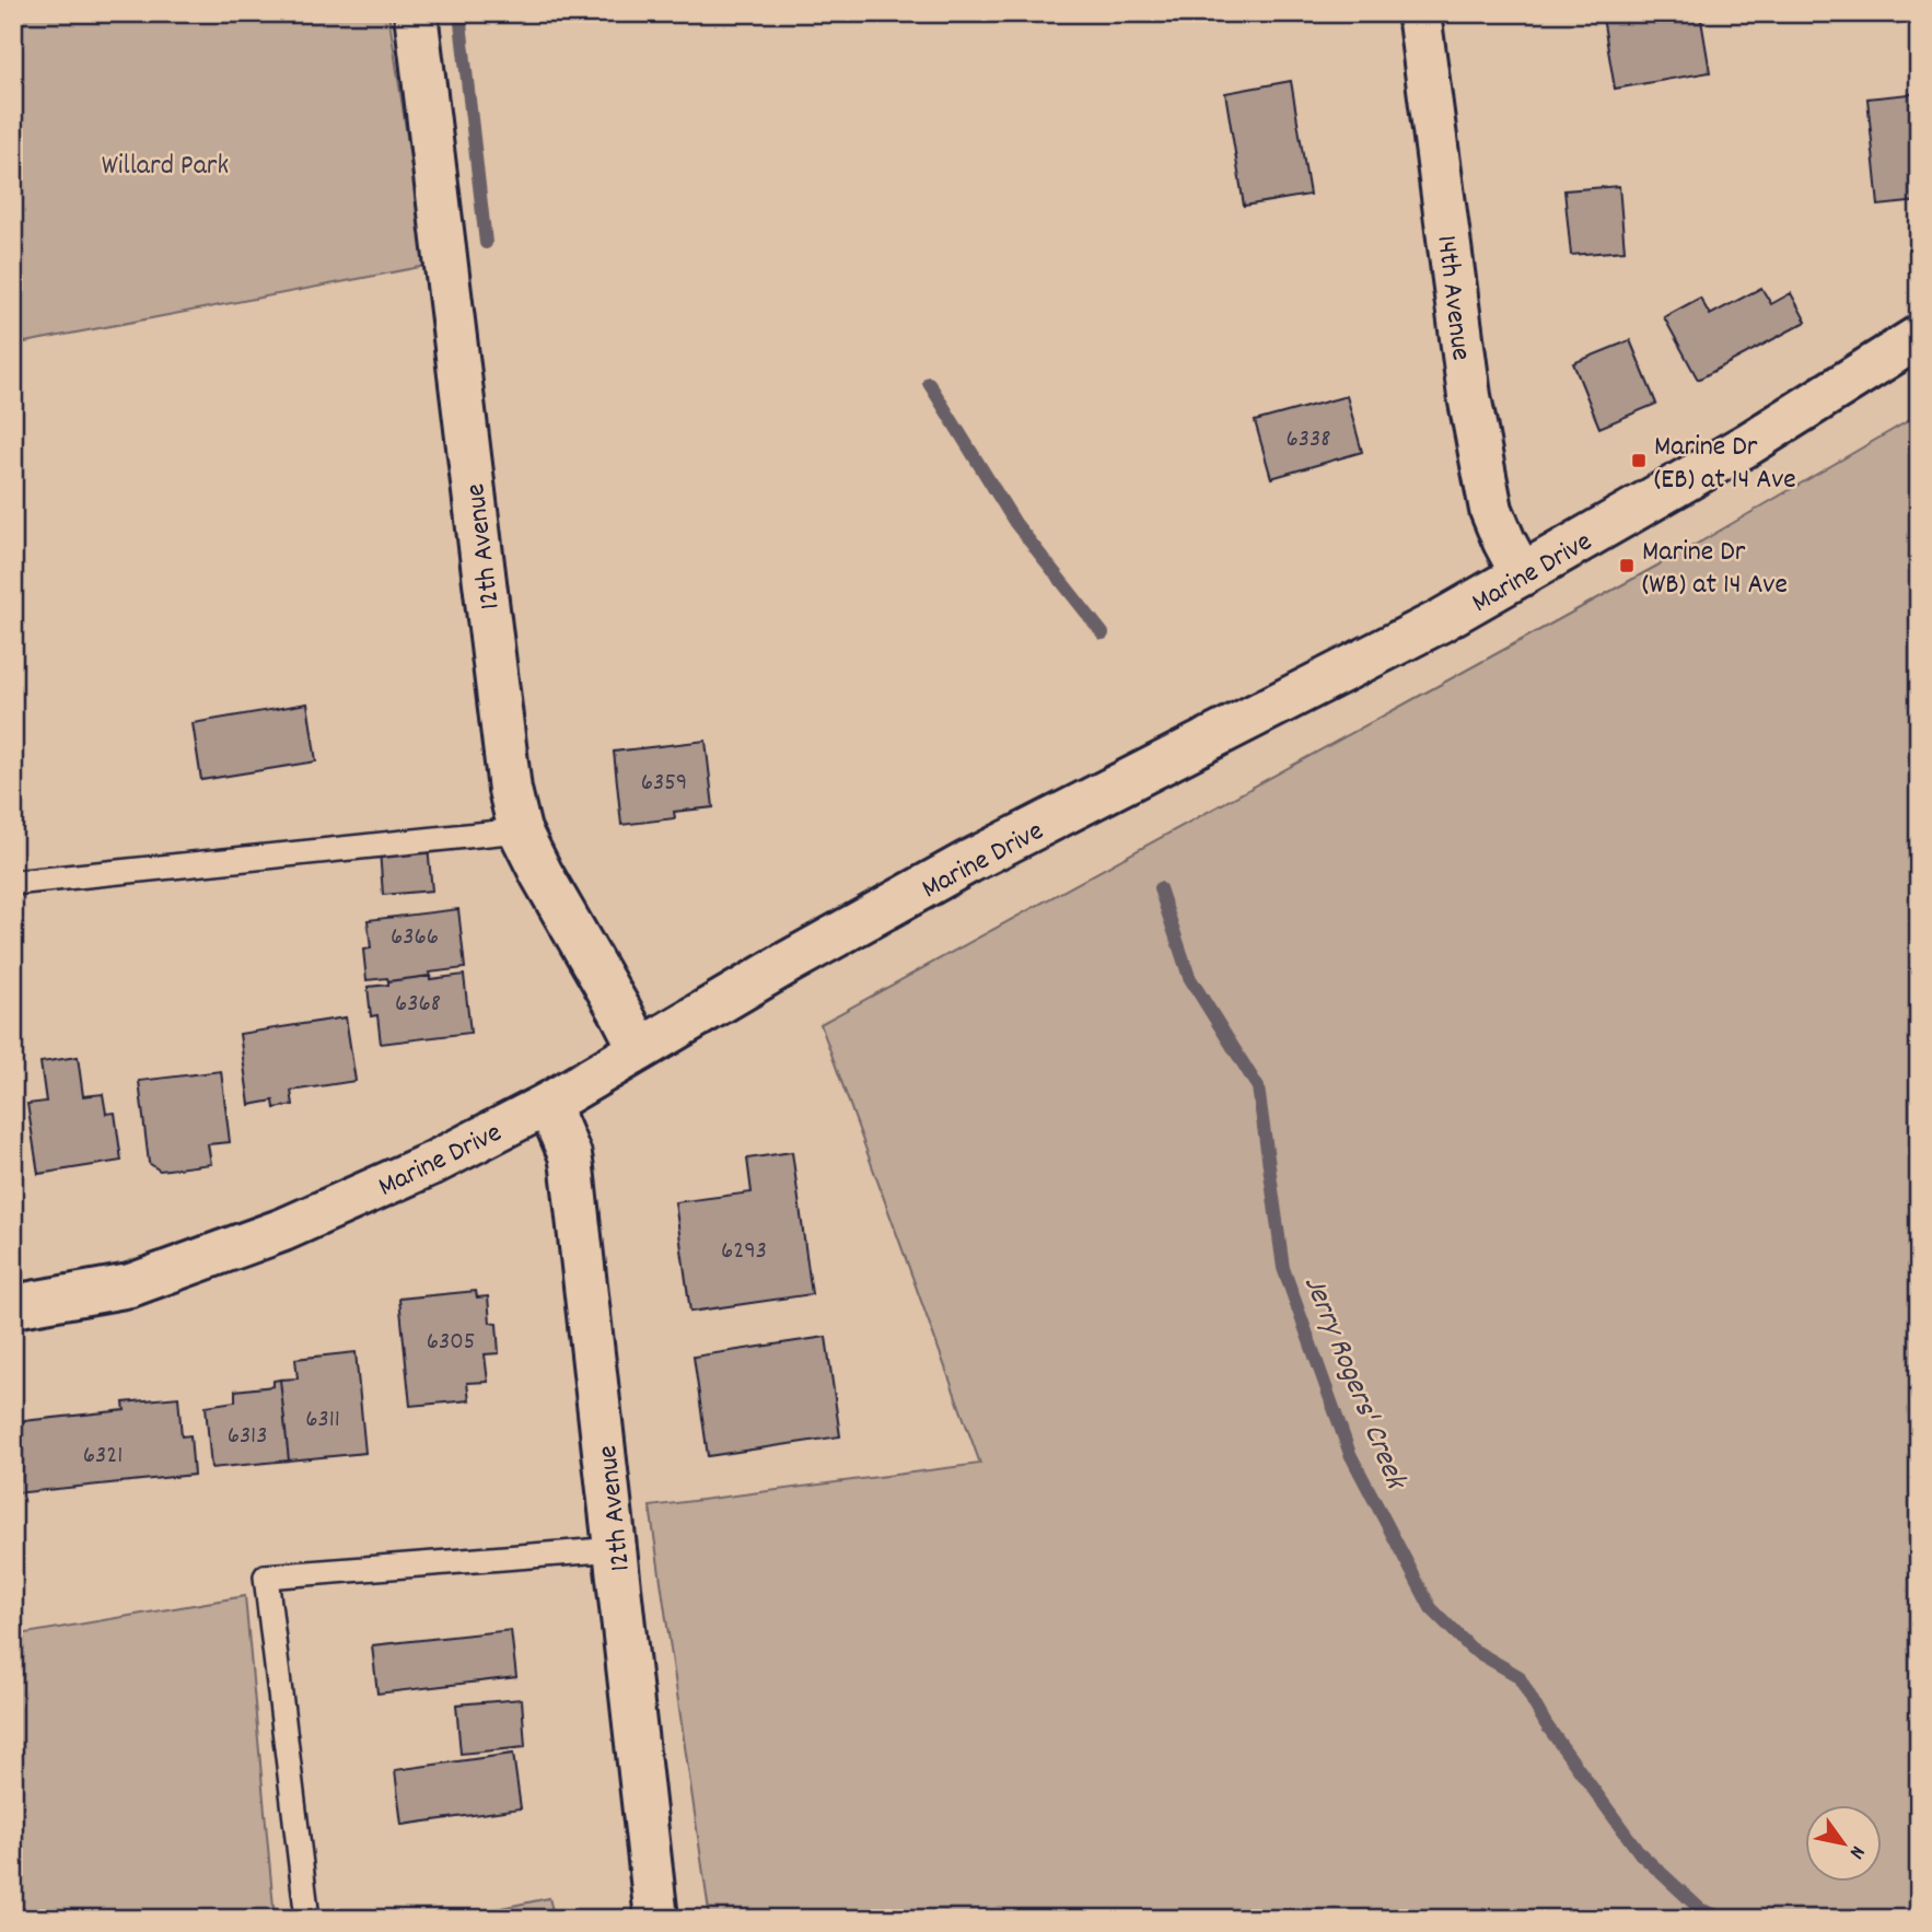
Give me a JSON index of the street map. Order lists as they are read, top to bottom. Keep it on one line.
{"streets":{"street":["14th Avenue","12th Avenue","Marine Drive"]},"crossings":[["14th Avenue","Marine Drive"],["12th Avenue","Marine Drive"]],"water":["Jerry Rogers' Creek"],"parks":["Willard Park"],"places":{"transit":["Marine Dr (EB) at 14 Ave","Marine Dr (WB) at 14 Ave"]},"house_numbers":["6338","6359","6366","6368","6293","6305","6311","6313","6321"],"north":"bottom right"}
